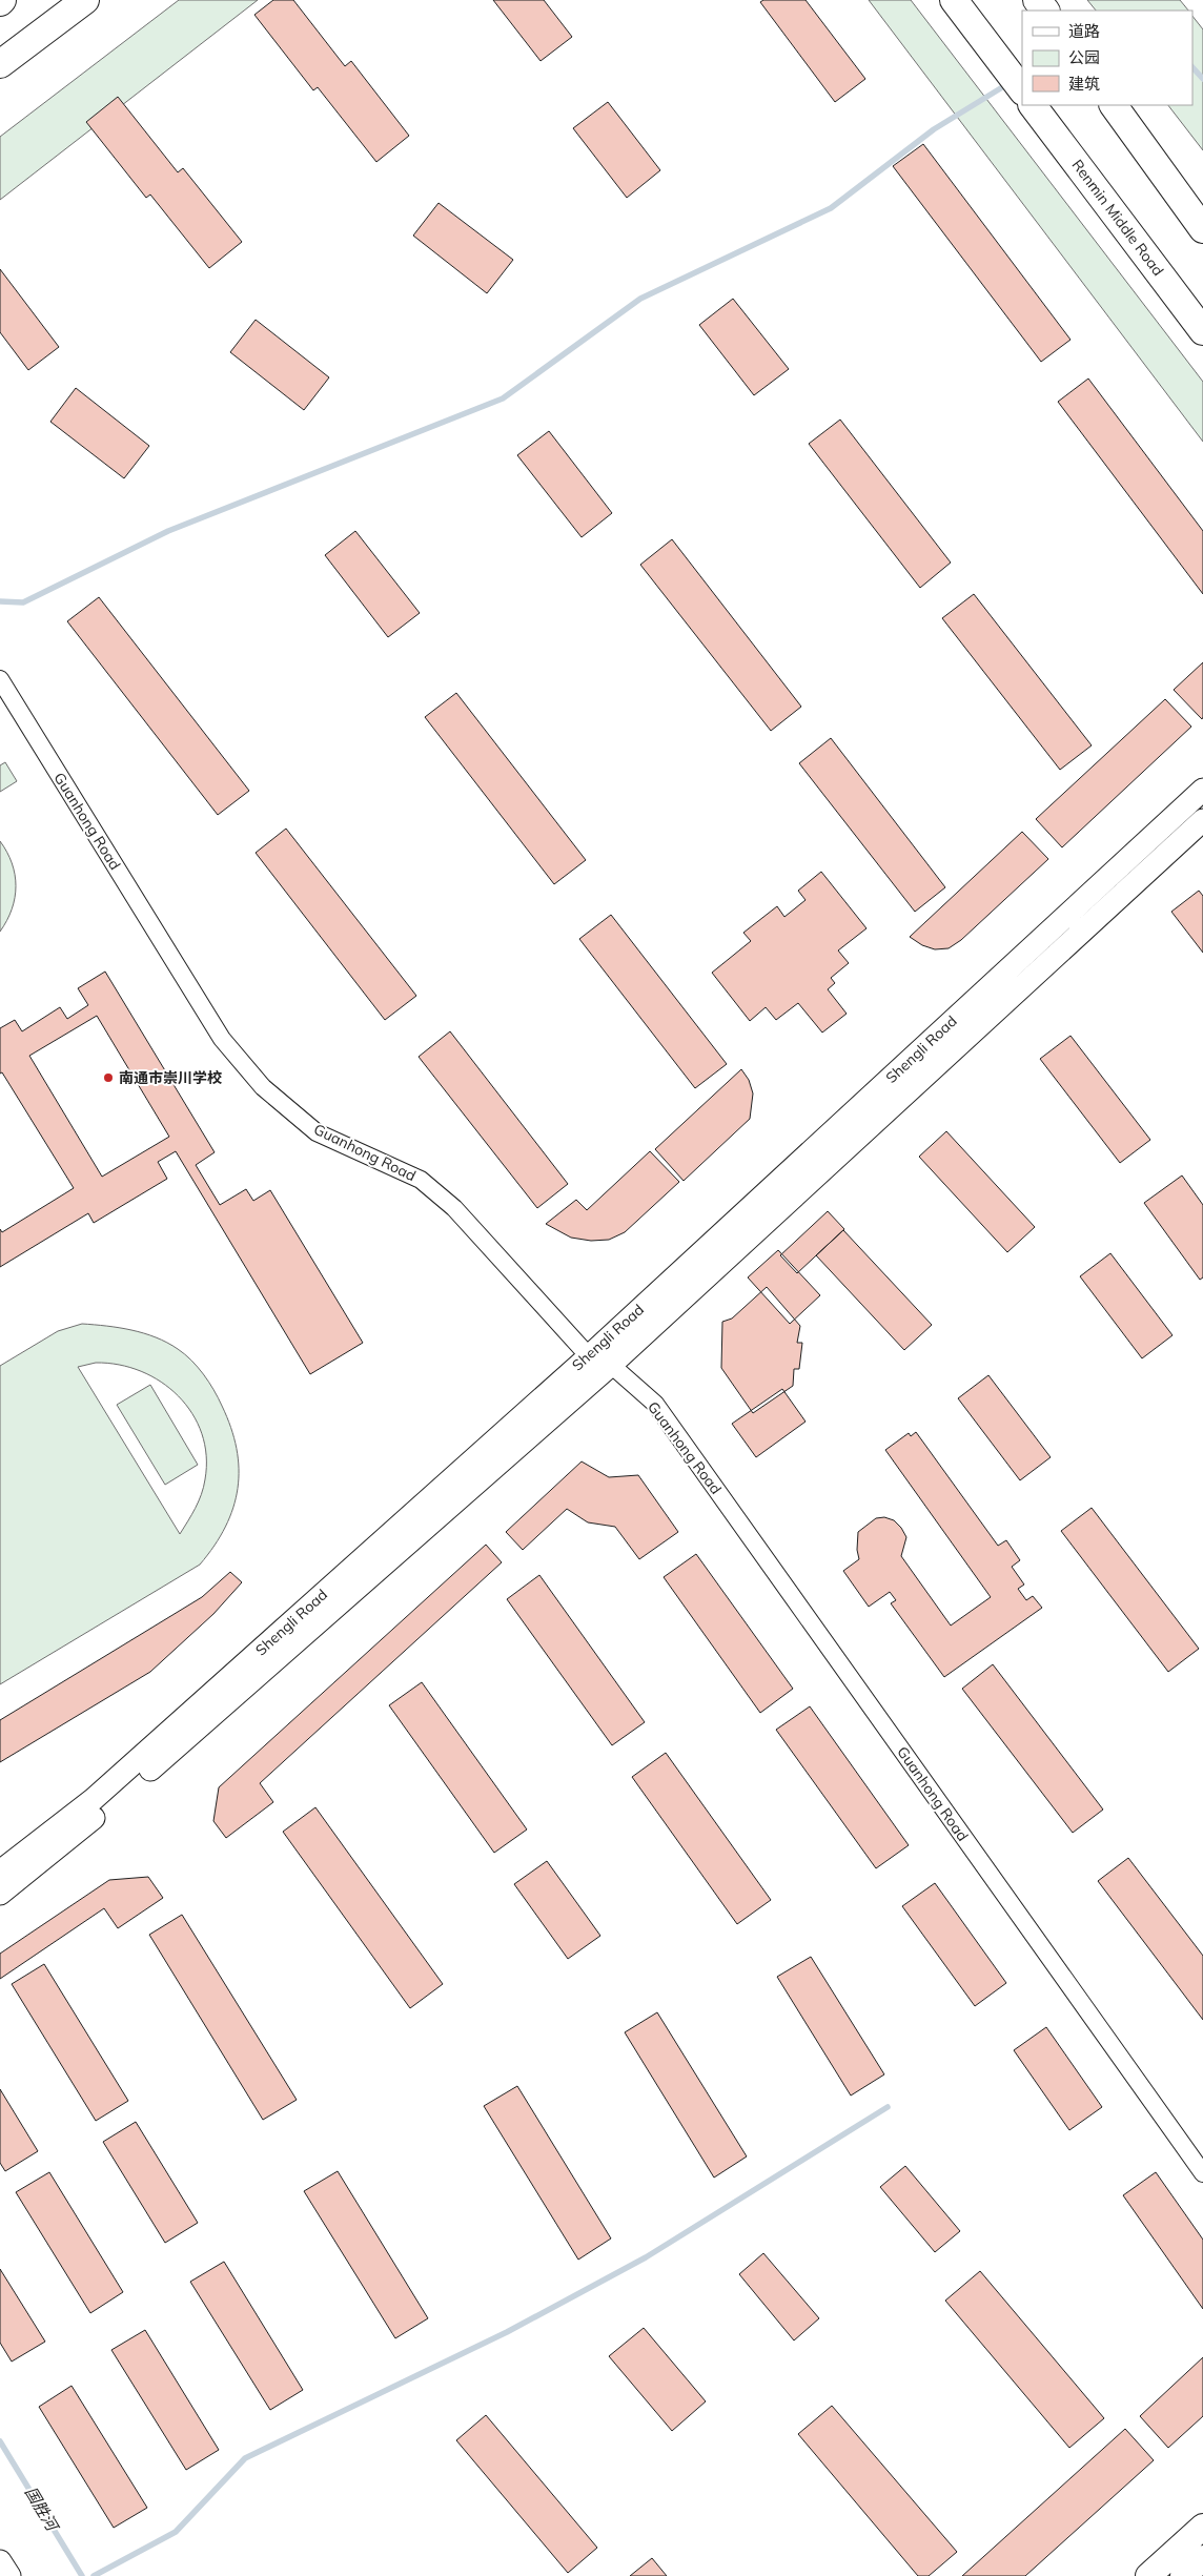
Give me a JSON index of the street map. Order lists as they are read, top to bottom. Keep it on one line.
{"streets":{"main road":["Renmin Middle Road"],"street":["Guanhong Road","Shengli Road"]},"crossings":[["Guanhong Road","Shengli Road"]],"water":["国胜河"],"places":["南通市崇川学校"],"legend":["道路","公园","建筑"]}
